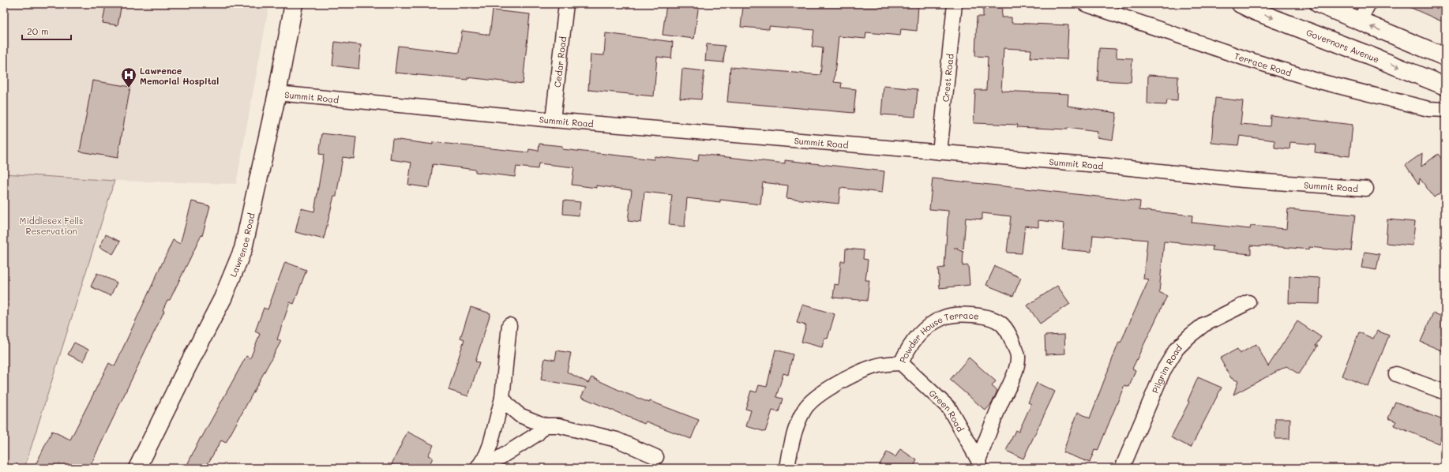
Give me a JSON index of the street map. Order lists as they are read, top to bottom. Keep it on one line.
{"streets":{"street":["Governors Avenue","Cedar Road","Terrace Road","Crest Road","Summit Road","Lawrence Road","Powder House Terrace","Pilgrim Road","Green Road"]},"crossings":[["Cedar Road","Summit Road"],["Crest Road","Summit Road"],["Summit Road","Lawrence Road"],["Powder House Terrace","Green Road"]],"parks":["Middlesex Fells Reservation"],"places":{"hospital":["Lawrence Memorial Hospital"]},"scale_bar":"20 m"}
